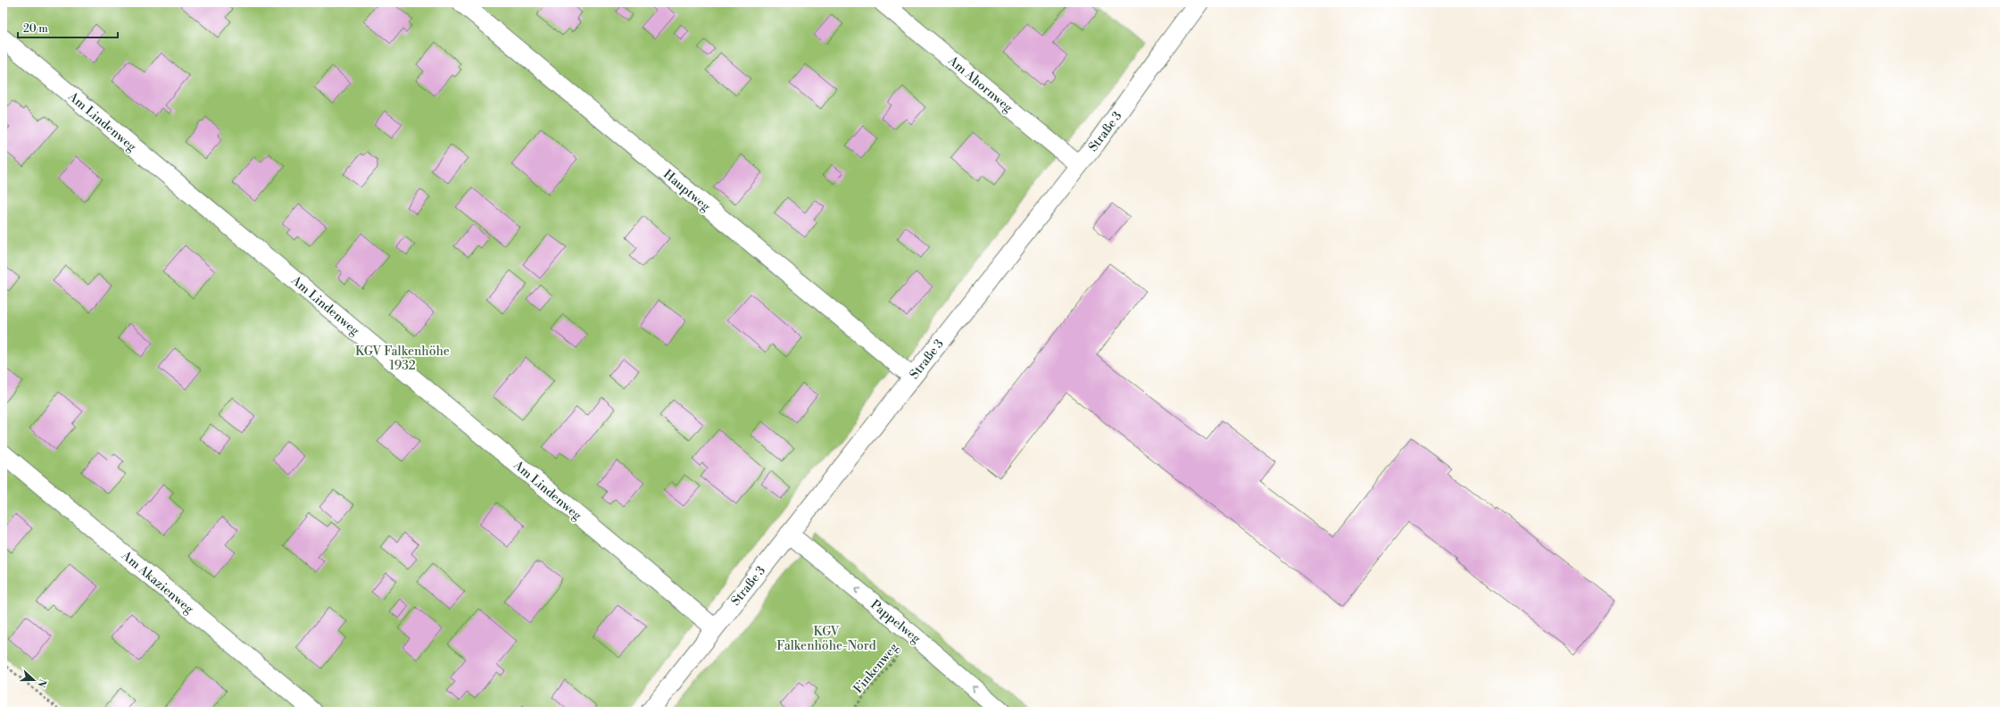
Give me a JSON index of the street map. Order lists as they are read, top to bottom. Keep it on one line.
{"streets":{"street":["Straße 3"],"lane":["Am Ahornweg","Am Lindenweg","Hauptweg","Am Akazienweg","Pappelweg"],"path":["Finkenweg"]},"crossings":[["Am Ahornweg","Straße 3"],["Am Lindenweg","Straße 3"],["Straße 3","Hauptweg"],["Straße 3","Pappelweg"],["Pappelweg","Finkenweg"]],"one_way":["Pappelweg"],"parks":["KGV Falkenhöhe 1932","KGV Falkenhöhe-Nord"],"scale_bar":"20 m","north":"right"}
